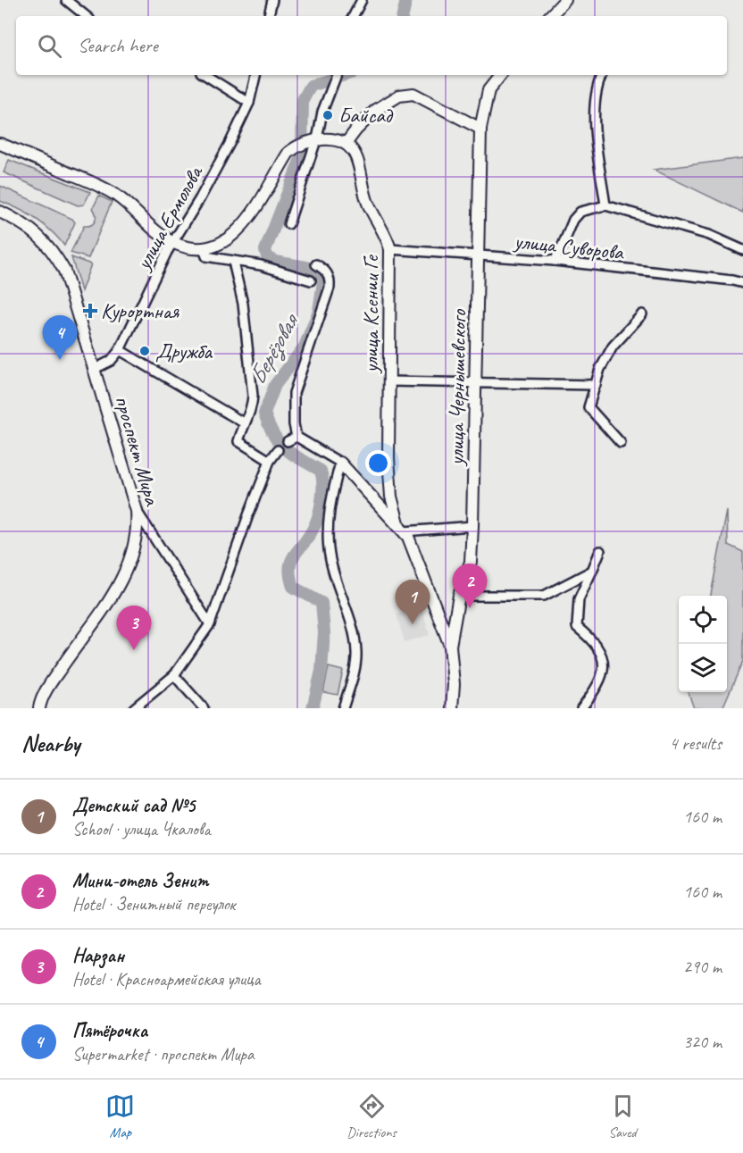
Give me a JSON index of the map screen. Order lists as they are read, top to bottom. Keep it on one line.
{"streets":{"street":["улица Ермолова","улица Суворова","улица Ксении Ге","улица Чернышевского","проспект Мира"]},"crossings":[["улица Ермолова","проспект Мира"],["улица Суворова","улица Ксении Ге"],["улица Суворова","улица Чернышевского"]],"water":["Берёзовая"],"places":{"other":["Байсад","Дружба"],"health":["Курортная"]},"page":{"search":"Search here","pins":["4","2","1","3"],"heading":["Nearby","4 results"],"list":[{"mark":"1","name":"Детский сад №5","note":"School · улица Чкалова","value":"160 m"},{"mark":"2","name":"Мини-отель Зенит","note":"Hotel · Зенитный переулок","value":"160 m"},{"mark":"3","name":"Нарзан","note":"Hotel · Красноармейская улица","value":"290 m"},{"mark":"4","name":"Пятёрочка","note":"Supermarket · проспект Мира","value":"320 m"}],"nav":["Map","Directions","Saved"]}}
